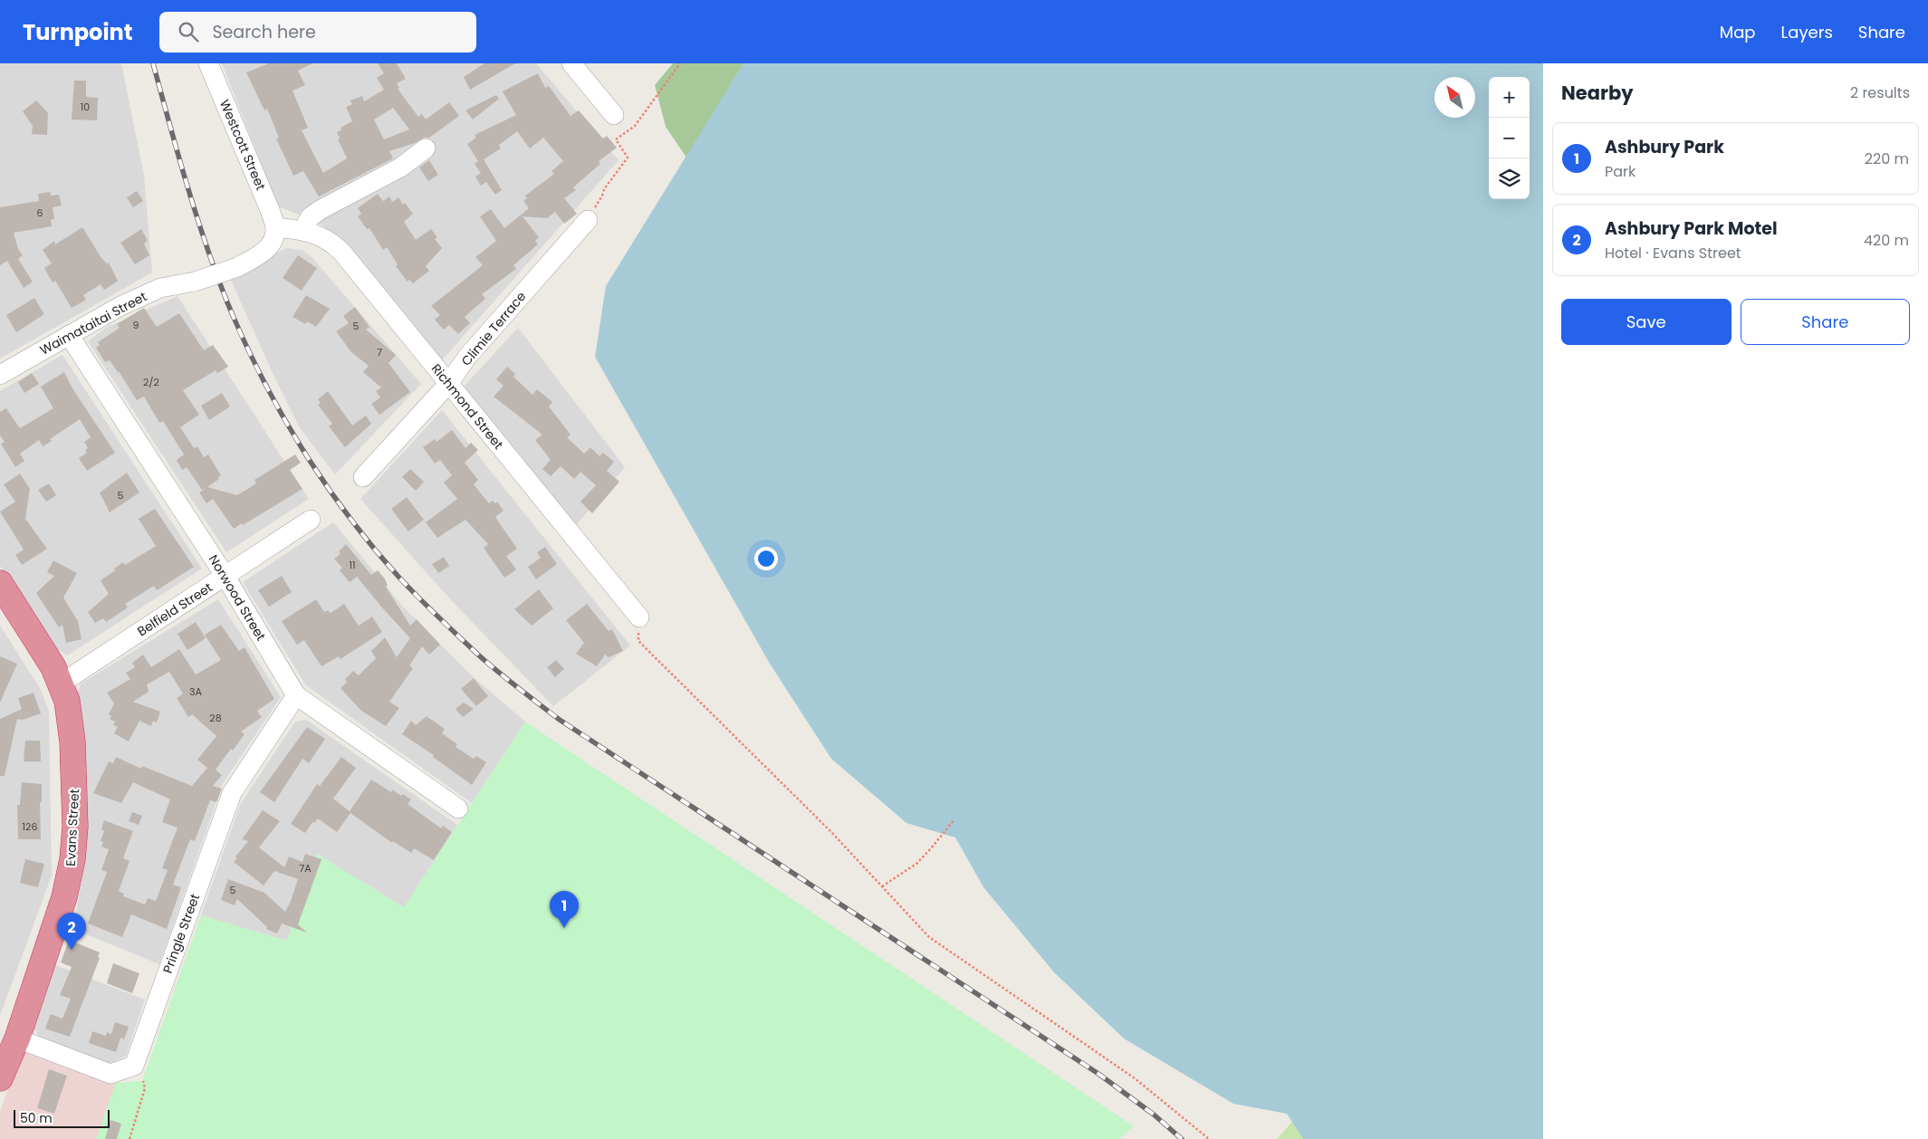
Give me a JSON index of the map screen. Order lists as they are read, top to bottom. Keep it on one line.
{"streets":{"highway":["Evans Street"],"street":["Westcott Street","Waimataitai Street","Climie Terrace","Richmond Street","Norwood Street","Belfield Street","Pringle Street"]},"crossings":[["Westcott Street","Waimataitai Street"],["Westcott Street","Richmond Street"],["Waimataitai Street","Richmond Street"],["Waimataitai Street","Norwood Street"],["Climie Terrace","Richmond Street"],["Norwood Street","Belfield Street"],["Norwood Street","Pringle Street"],["Belfield Street","Evans Street"],["Evans Street","Pringle Street"]],"house_numbers":["10","6","9","5","7","2/2","5","11","3A","28","126","7A","5"],"scale_bar":"50 m","north":"top left","page":{"header":"Turnpoint","search":"Search here","nav":["Map","Layers","Share"],"heading":["Nearby","2 results"],"map_buttons":["+","−"],"list":[{"mark":"1","name":"Ashbury Park","note":"Park","value":"220 m"},{"mark":"2","name":"Ashbury Park Motel","note":"Hotel · Evans Street","value":"420 m"}],"buttons":["Save","Share"],"pins":["1","2"],"scale":"50 m"}}
